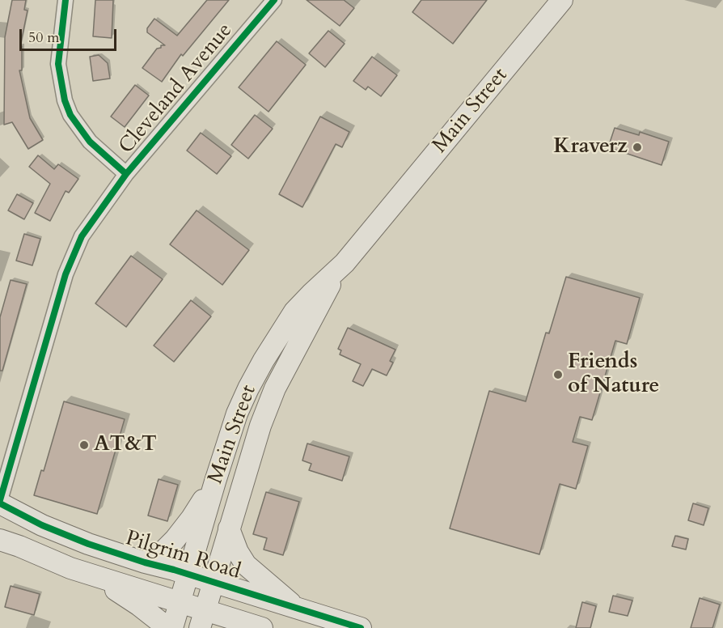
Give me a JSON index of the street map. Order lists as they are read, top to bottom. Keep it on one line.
{"streets":{"main road":["Main Street","Pilgrim Road"],"street":["Cleveland Avenue"]},"crossings":[["Cleveland Avenue","Pilgrim Road"],["Main Street","Pilgrim Road"]],"places":["Kraverz","Friends of Nature","AT&T"],"scale_bar":"50 m"}
